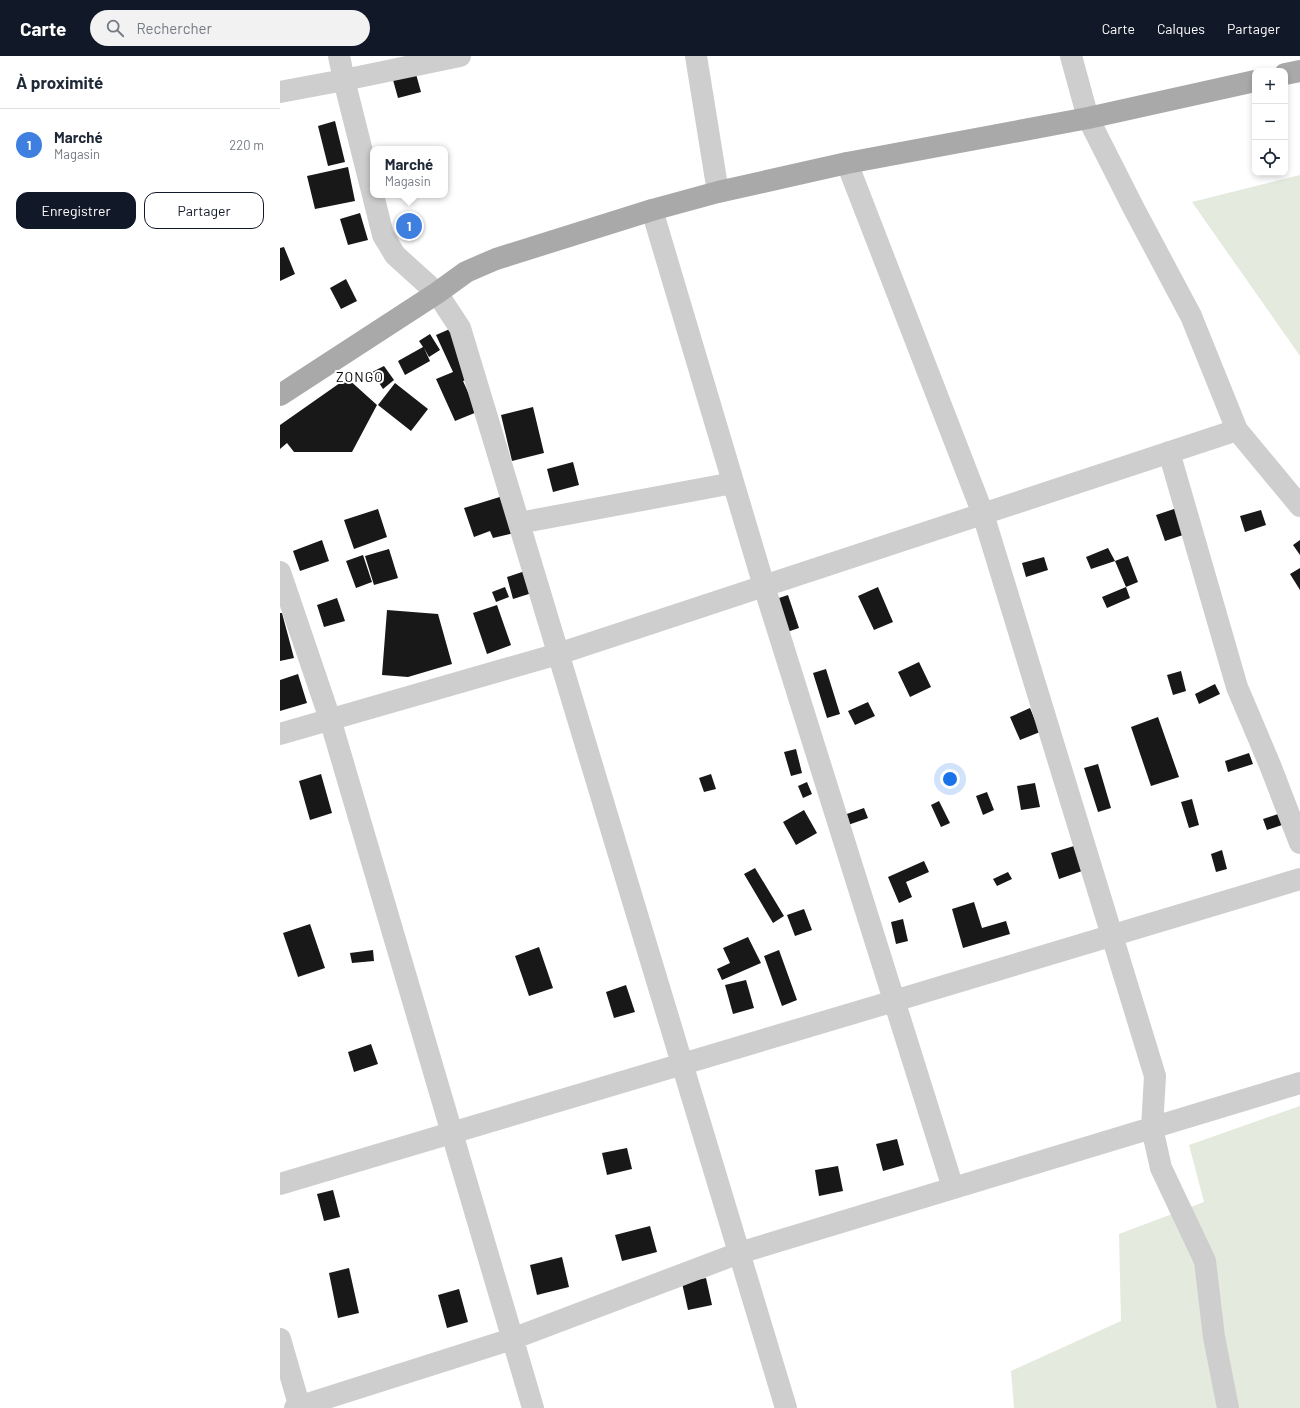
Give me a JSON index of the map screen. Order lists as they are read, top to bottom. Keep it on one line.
{"districts":["ZONGO"],"page":{"header":"Carte","search":"Rechercher","nav":["Carte","Calques","Partager"],"heading":"À proximité","map_buttons":["+","−"],"list":[{"mark":"1","name":"Marché","note":"Magasin","value":"220 m"}],"popup":["Marché","Magasin"],"buttons":["Enregistrer","Partager"],"pins":"1"}}
